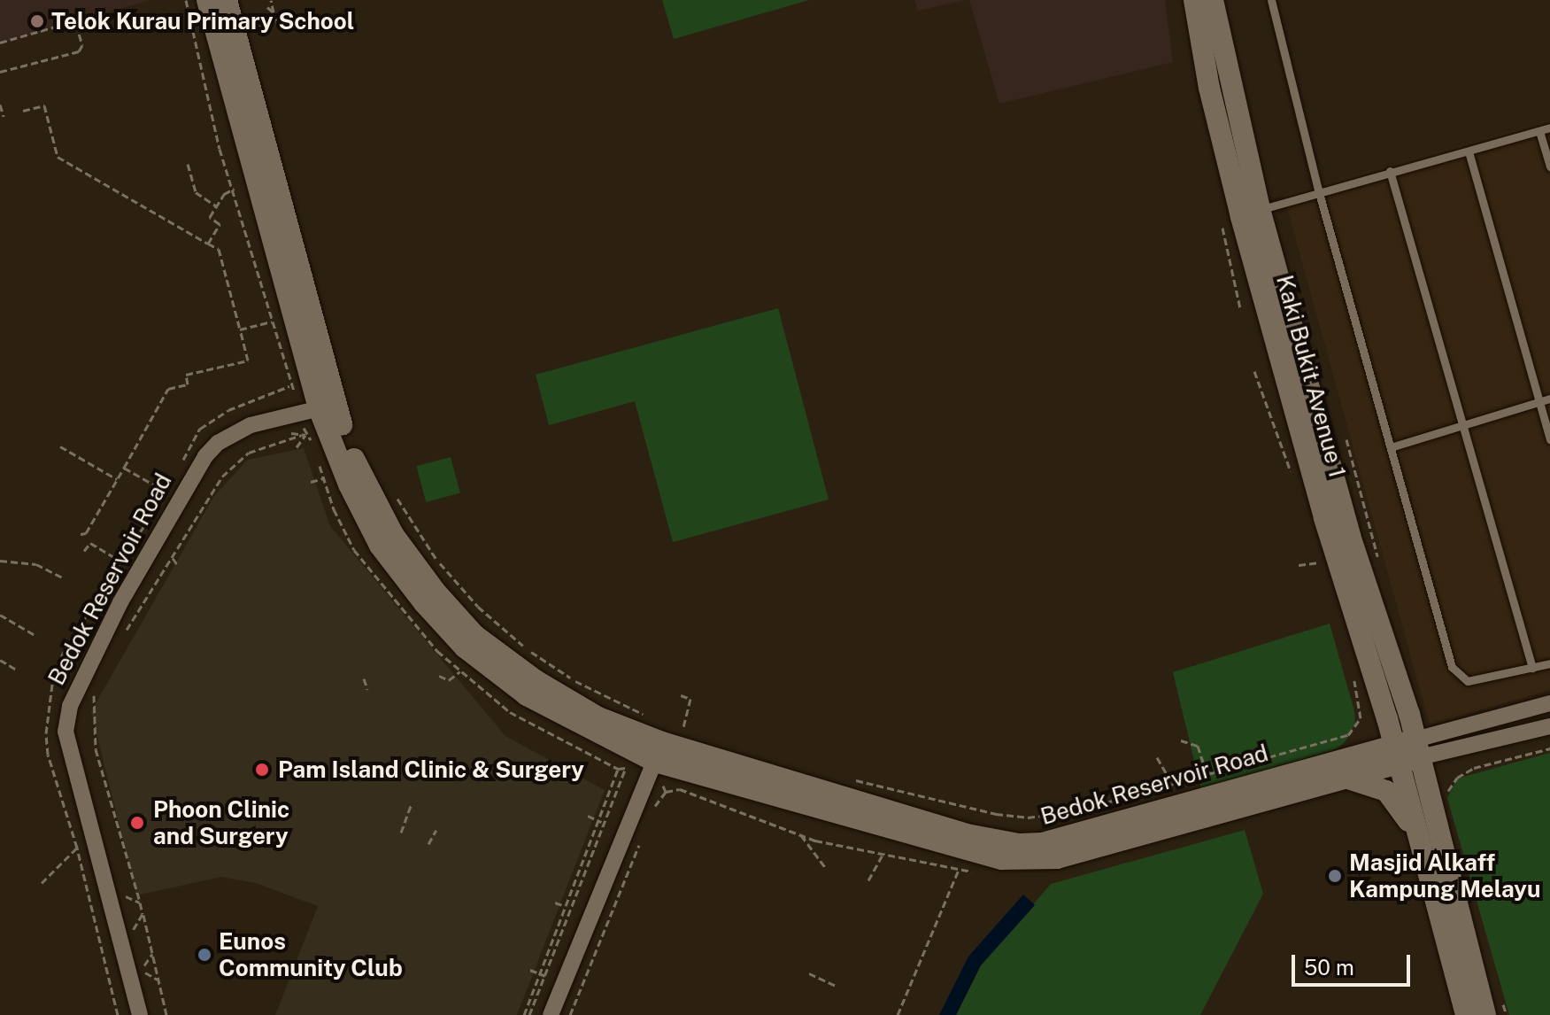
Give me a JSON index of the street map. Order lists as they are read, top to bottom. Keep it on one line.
{"streets":{"main road":["Kaki Bukit Avenue 1","Bedok Reservoir Road"]},"crossings":[["Kaki Bukit Avenue 1","Bedok Reservoir Road"]],"places":["Telok Kurau Primary School","Pam Island Clinic & Surgery","Phoon Clinic and Surgery","Masjid Alkaff Kampung Melayu","Eunos Community Club"],"scale_bar":"50 m"}
